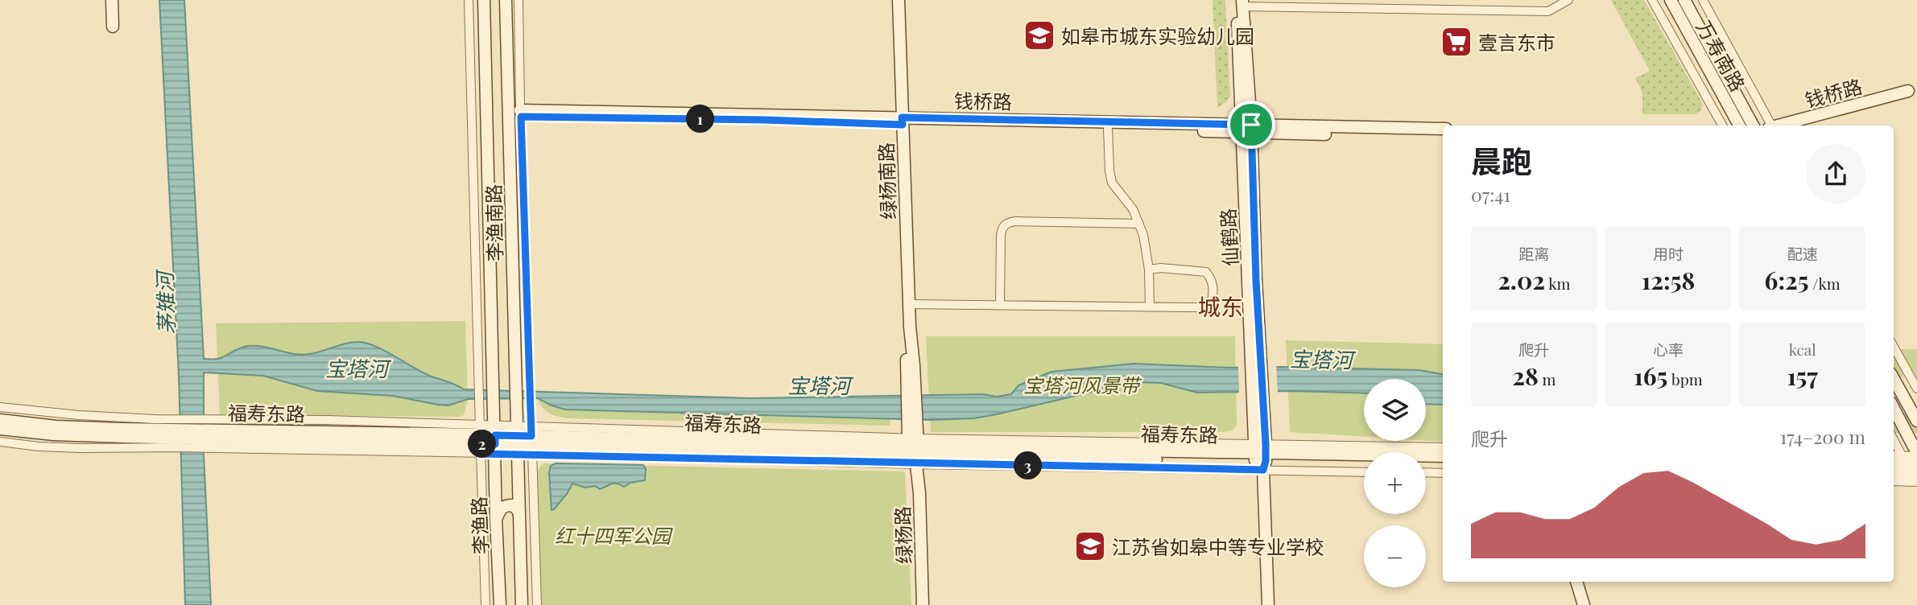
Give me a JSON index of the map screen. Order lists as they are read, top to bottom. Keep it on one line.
{"streets":{"main road":["万寿南路","钱桥路","绿杨南路","李渔南路","仙鹤路","福寿东路","李渔路","绿杨路"]},"crossings":[["钱桥路","绿杨南路"],["钱桥路","仙鹤路"],["绿杨南路","福寿东路"],["绿杨南路","绿杨路"],["李渔南路","福寿东路"],["李渔南路","李渔路"],["仙鹤路","福寿东路"],["福寿东路","李渔路"],["福寿东路","绿杨路"]],"districts":["城东"],"water":["茅雉河","宝塔河"],"parks":["宝塔河风景带","红十四军公园"],"places":{"school or university":["如皋市城东实验幼儿园","江苏省如皋中等专业学校"],"supermarket":["壹言东市"]},"page":{"pins":["1","2","3"],"heading":["晨跑","07:41"],"stats":[["距离","2.02 km"],["用时","12:58"],["配速","6:25 /km"],["爬升","28 m"],["心率","165 bpm"],["kcal","157"]],"map_buttons":["+","−"],"chart":["爬升","174–200 m"]}}
